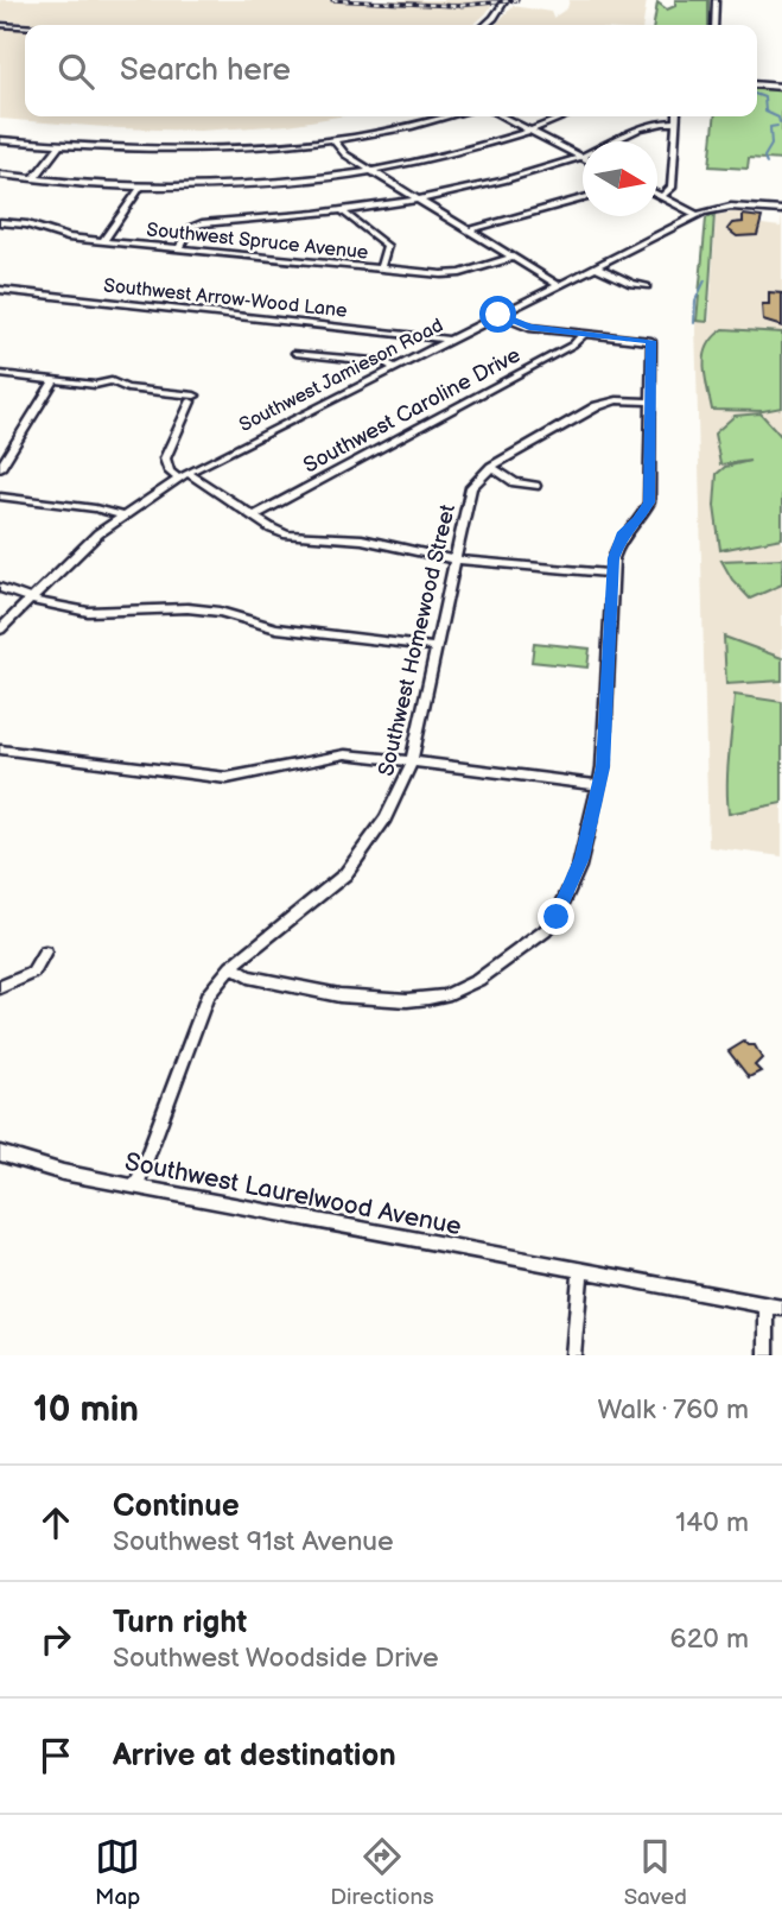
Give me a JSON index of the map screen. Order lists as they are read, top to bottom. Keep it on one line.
{"streets":{"street":["Southwest Spruce Avenue","Southwest Arrow-Wood Lane","Southwest Jamieson Road","Southwest Caroline Drive","Southwest Homewood Street","Southwest Laurelwood Avenue"]},"crossings":[["Southwest Arrow-Wood Lane","Southwest Jamieson Road"],["Southwest Homewood Street","Southwest Laurelwood Avenue"]],"north":"right","page":{"search":"Search here","heading":["10 min","Walk · 760 m"],"list":[["Continue","Southwest 91st Avenue","140 m"],["Turn right","Southwest Woodside Drive","620 m"],"Arrive at destination"],"nav":["Map","Directions","Saved"]}}
